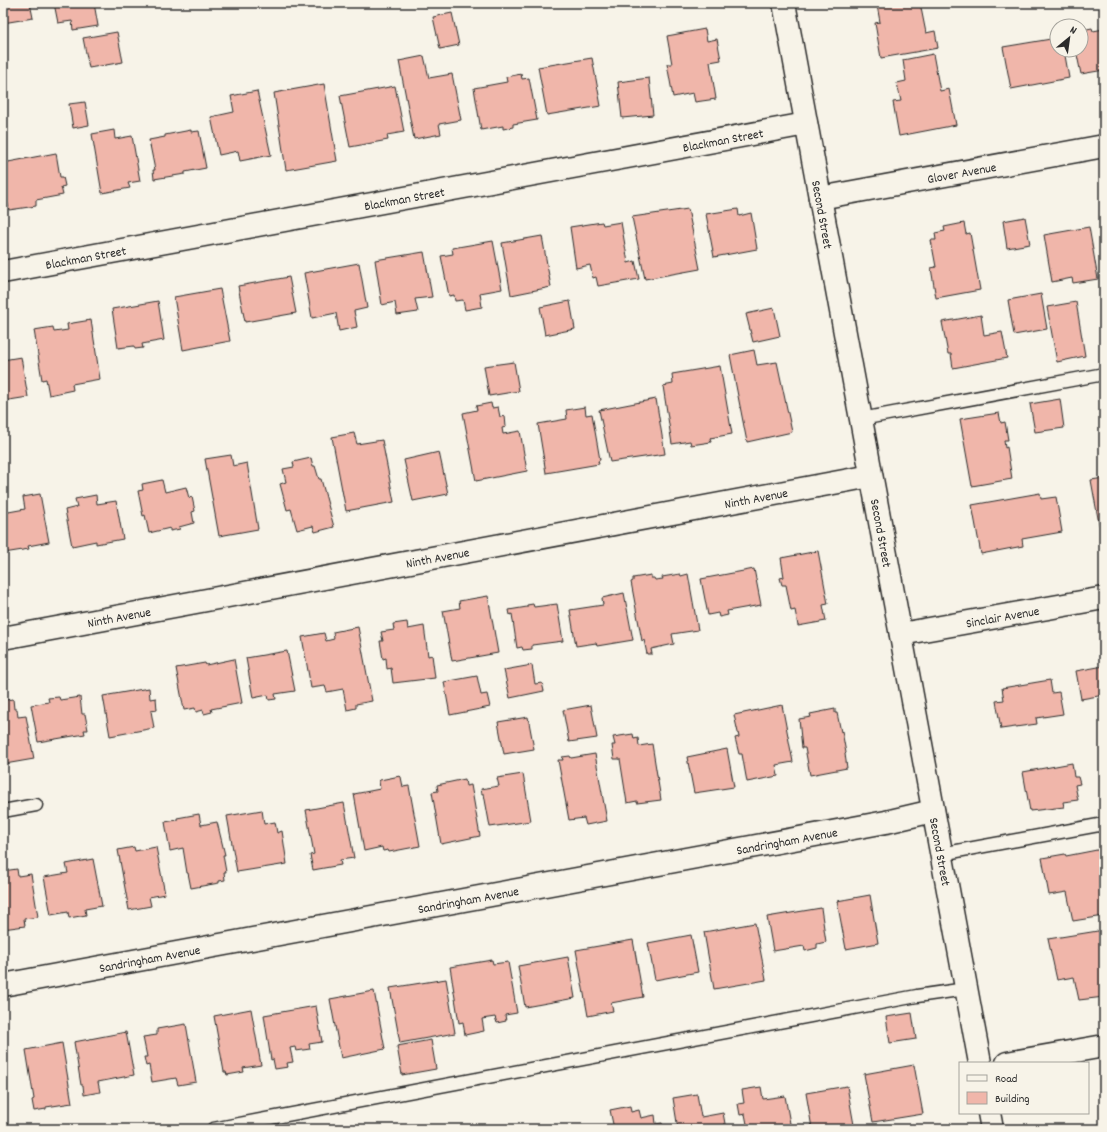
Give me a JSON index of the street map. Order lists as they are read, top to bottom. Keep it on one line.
{"streets":{"street":["Blackman Street","Glover Avenue","Second Street","Ninth Avenue","Sinclair Avenue","Sandringham Avenue"]},"crossings":[["Blackman Street","Second Street"],["Glover Avenue","Second Street"],["Second Street","Ninth Avenue"],["Second Street","Sinclair Avenue"],["Second Street","Sandringham Avenue"]],"legend":["Road","Building"],"north":"top right"}
